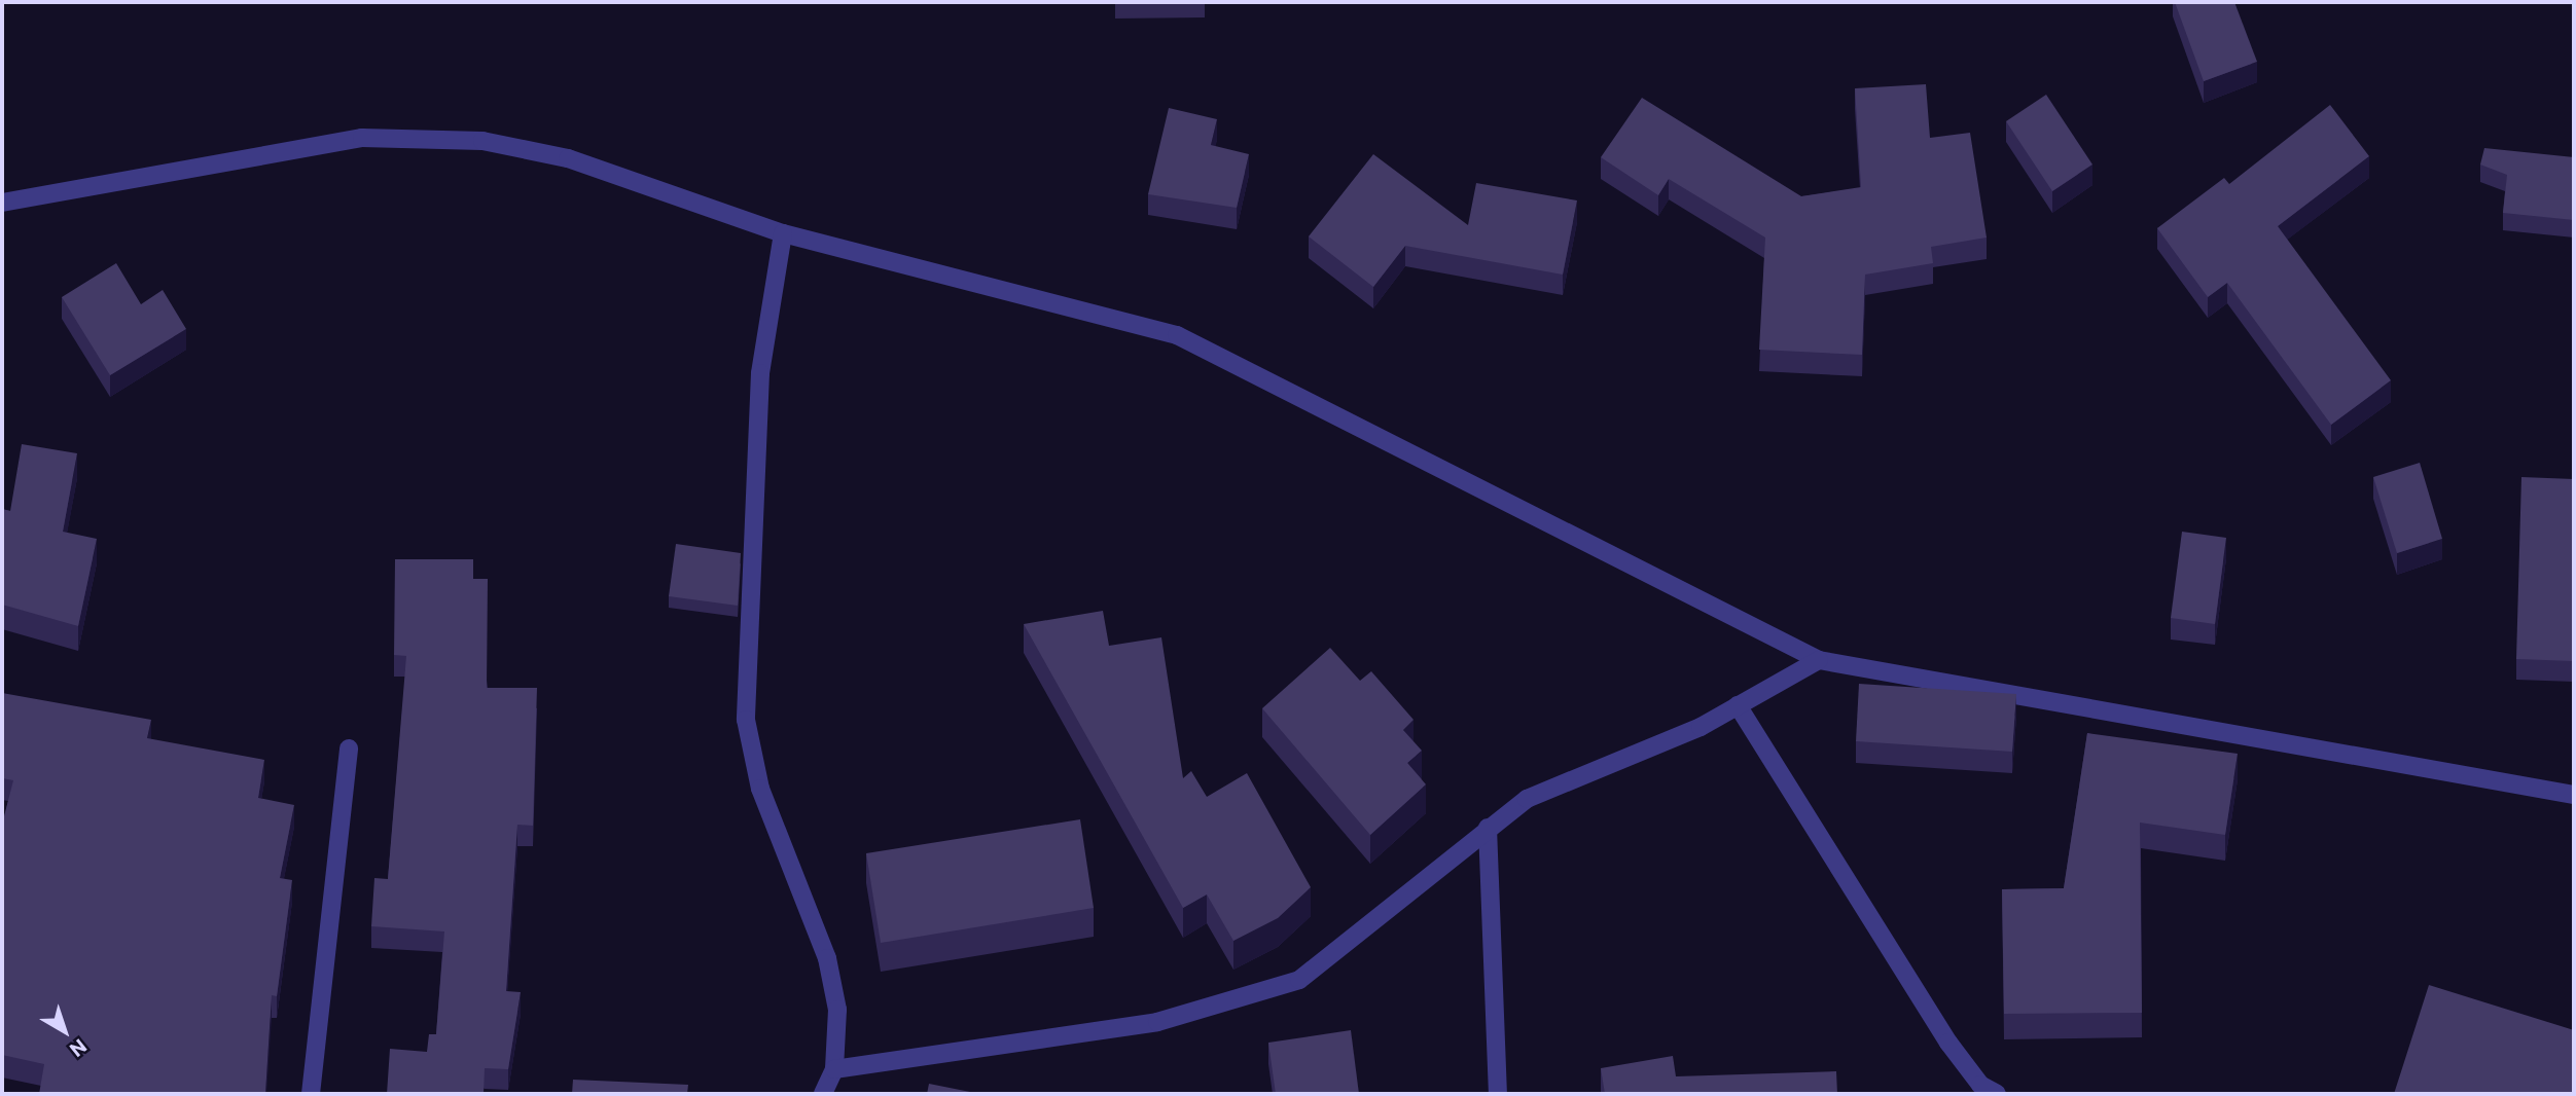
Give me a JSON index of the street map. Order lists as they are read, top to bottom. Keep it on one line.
{"north":"bottom right"}
